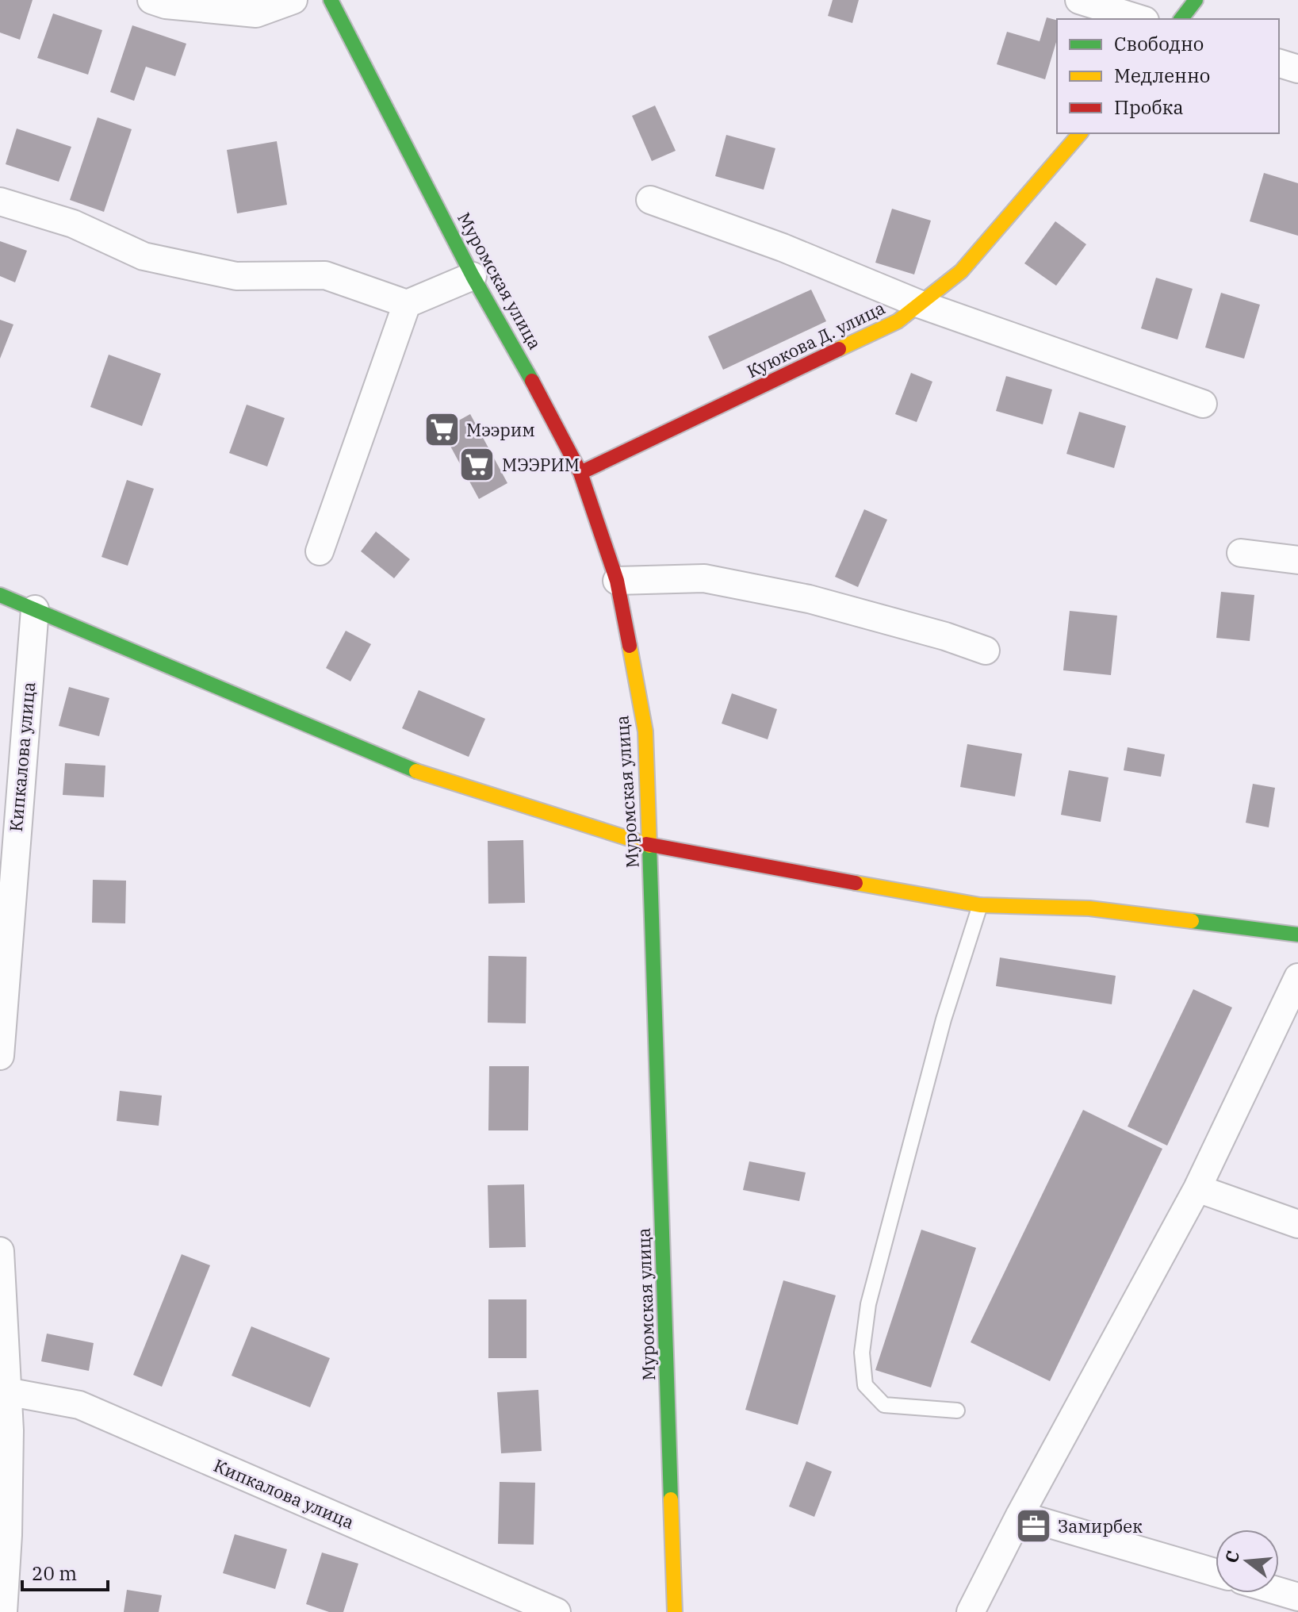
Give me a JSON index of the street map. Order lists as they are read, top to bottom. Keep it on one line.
{"streets":{"street":["Муромская улица","Куюкова Д. улица","Кипкалова улица"]},"crossings":[["Муромская улица","Куюкова Д. улица"]],"places":{"supermarket":["Мээрим","МЭЭРИМ"],"office":["Замирбек"]},"legend":["Свободно","Медленно","Пробка"],"scale_bar":"20 m","north":"left"}
